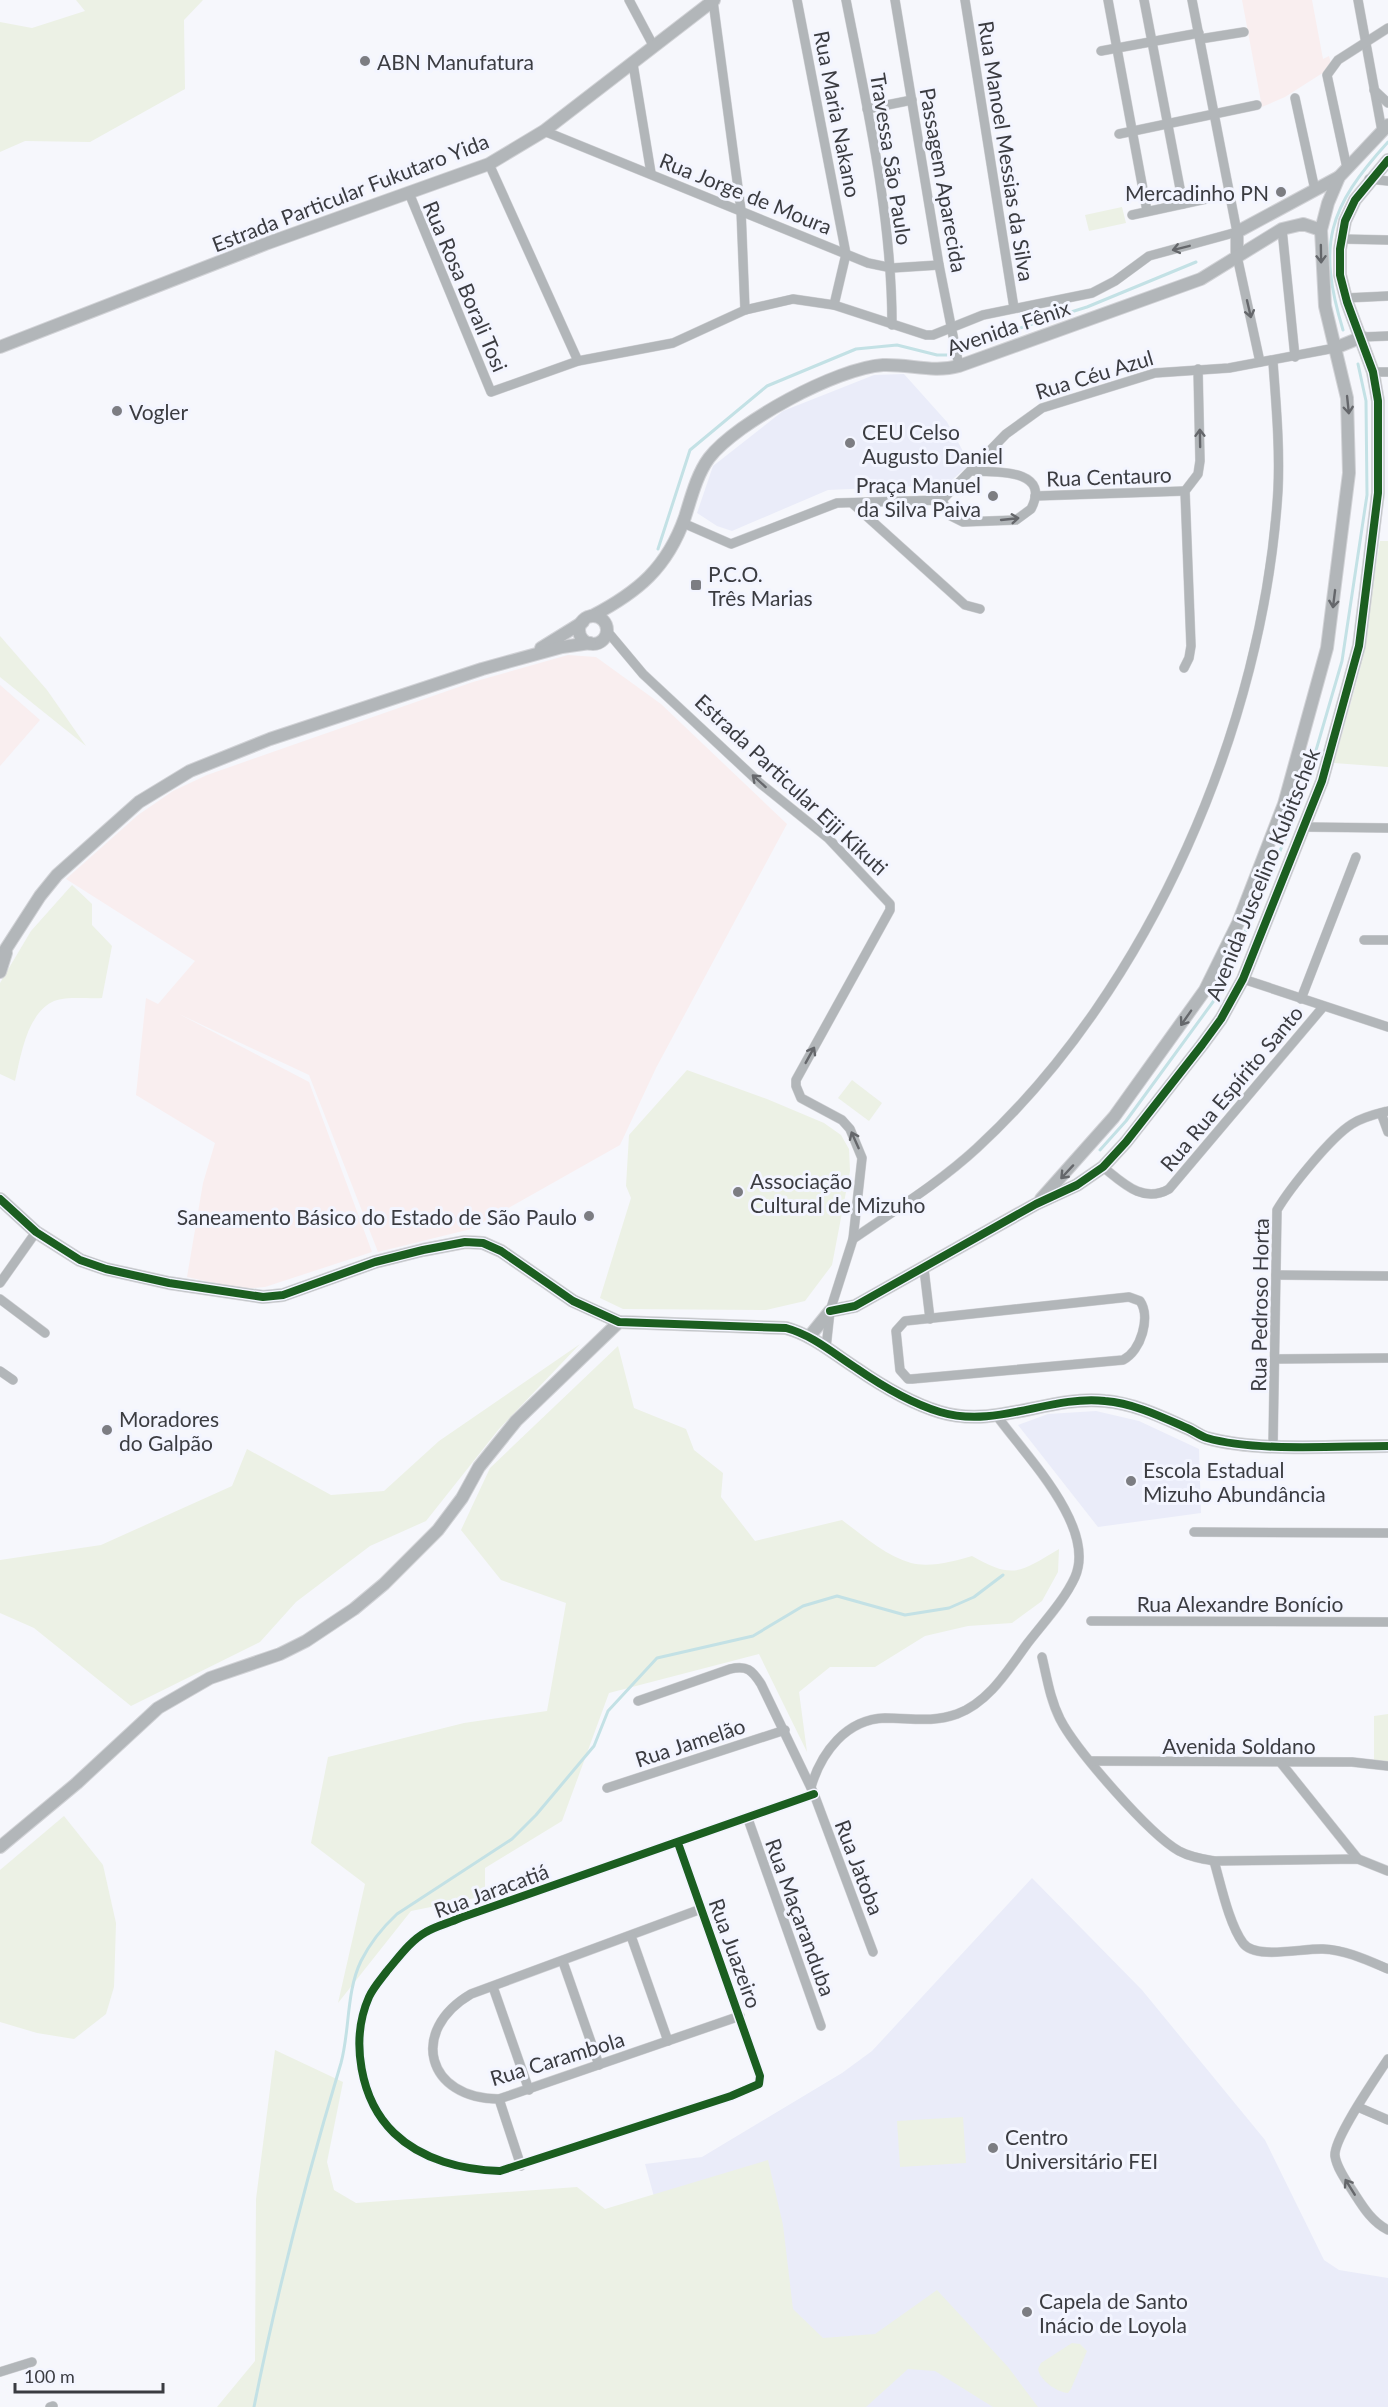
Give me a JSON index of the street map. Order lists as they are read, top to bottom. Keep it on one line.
{"streets":{"street":["Rua Maria Nakano","Rua Manoel Messias da Silva","Travessa São Paulo","Passagem Aparecida","Estrada Particular Fukutaro Yida","Rua Jorge de Moura","Rua Rosa Borali Tosi","Avenida Fênix","Rua Céu Azul","Rua Centauro","Estrada Particular Eiji Kikuti","Avenida Juscelino Kubitschek","Rua Rua Espírito Santo","Rua Pedroso Horta","Rua Alexandre Bonício","Rua Jamelão","Avenida Soldano","Rua Jatoba","Rua Jaracatiá","Rua Maçaranduba","Rua Juazeiro","Rua Carambola"]},"crossings":[["Rua Maria Nakano","Rua Jorge de Moura"],["Travessa São Paulo","Rua Jorge de Moura"],["Passagem Aparecida","Rua Jorge de Moura"],["Passagem Aparecida","Avenida Fênix"],["Estrada Particular Fukutaro Yida","Rua Jorge de Moura"],["Estrada Particular Fukutaro Yida","Rua Rosa Borali Tosi"],["Avenida Fênix","Estrada Particular Eiji Kikuti"],["Avenida Fênix","Avenida Juscelino Kubitschek"],["Rua Céu Azul","Rua Centauro"],["Rua Céu Azul","Avenida Juscelino Kubitschek"],["Avenida Juscelino Kubitschek","Rua Rua Espírito Santo"],["Rua Jamelão","Rua Jatoba"],["Rua Jatoba","Rua Jaracatiá"],["Rua Jaracatiá","Rua Maçaranduba"],["Rua Jaracatiá","Rua Juazeiro"],["Rua Juazeiro","Rua Carambola"]],"one_way":["Estrada Particular Eiji Kikuti"],"places":{"other":["ABN Manufatura","Mercadinho PN","Vogler","CEU Celso Augusto Daniel","Praça Manuel da Silva Paiva","Associação Cultural de Mizuho","Saneamento Básico do Estado de São Paulo","Moradores do Galpão","Escola Estadual Mizuho Abundância","Centro Universitário FEI","Capela de Santo Inácio de Loyola"],"transit":["P.C.O. Três Marias"]},"scale_bar":"100 m"}
